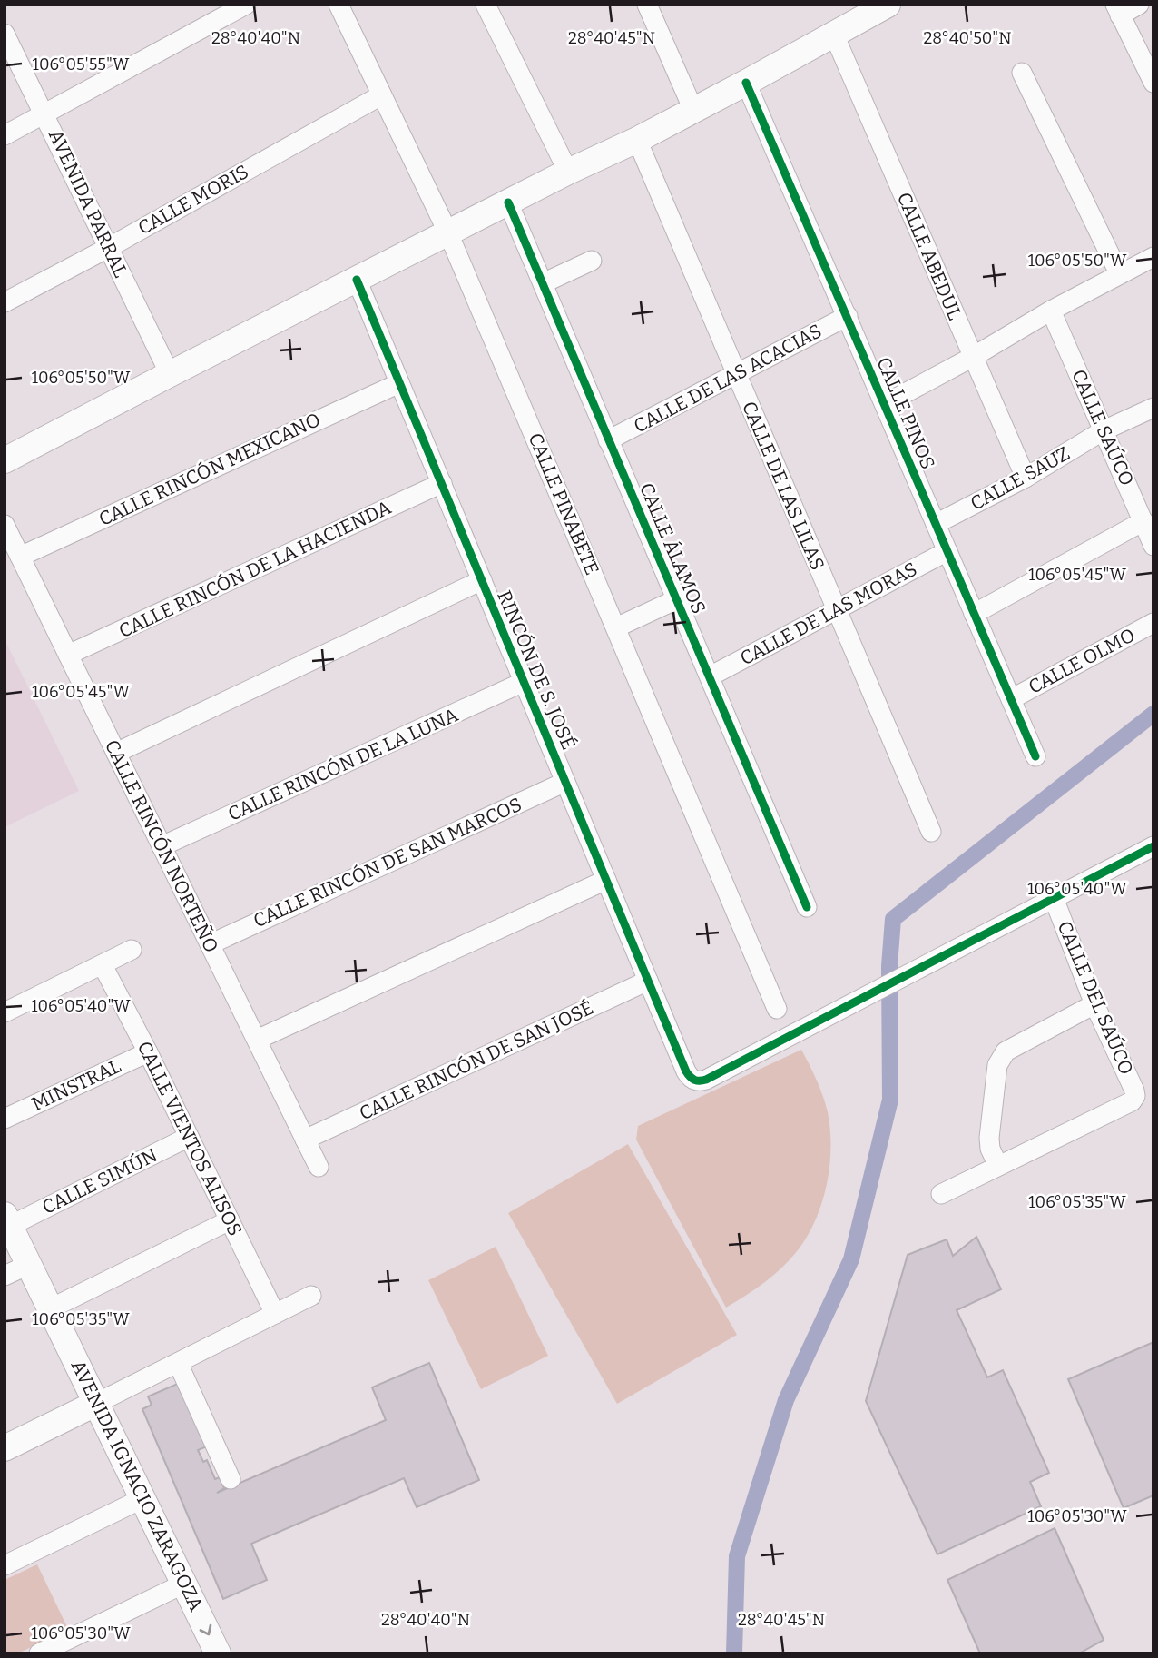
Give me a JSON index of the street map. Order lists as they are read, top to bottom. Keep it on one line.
{"streets":{"main road":["AVENIDA IGNACIO ZARAGOZA"],"street":["CALLE MORIS","AVENIDA PARRAL","CALLE ABEDUL","CALLE DE LAS ACACIAS","CALLE PINOS","CALLE SAÚCO","CALLE RINCÓN MEXICANO","CALLE SAUZ","CALLE DE LAS LILAS","CALLE PINABETE","CALLE ÁLAMOS","CALLE RINCÓN DE LA HACIENDA","CALLE DE LAS MORAS","CALLE OLMO","RINCÓN DE S. JOSÉ","CALLE RINCÓN DE LA LUNA","CALLE RINCÓN NORTEÑO","CALLE RINCÓN DE SAN MARCOS","CALLE DEL SAÚCO","CALLE RINCÓN DE SAN JOSÉ","MINSTRAL","CALLE VIENTOS ALISOS","CALLE SIMÚN"]},"crossings":[["CALLE MORIS","AVENIDA PARRAL"],["CALLE MORIS","CALLE PINABETE"],["CALLE ABEDUL","CALLE SAUZ"],["CALLE DE LAS ACACIAS","CALLE PINOS"],["CALLE DE LAS ACACIAS","CALLE DE LAS LILAS"],["CALLE DE LAS ACACIAS","CALLE ÁLAMOS"],["CALLE PINOS","CALLE SAUZ"],["CALLE PINOS","CALLE DE LAS MORAS"],["CALLE PINOS","CALLE OLMO"],["CALLE SAÚCO","CALLE SAUZ"],["CALLE RINCÓN MEXICANO","RINCÓN DE S. JOSÉ"],["CALLE RINCÓN MEXICANO","CALLE RINCÓN NORTEÑO"],["CALLE DE LAS LILAS","CALLE DE LAS MORAS"],["CALLE ÁLAMOS","CALLE DE LAS MORAS"],["CALLE RINCÓN DE LA HACIENDA","RINCÓN DE S. JOSÉ"],["CALLE RINCÓN DE LA HACIENDA","CALLE RINCÓN NORTEÑO"],["RINCÓN DE S. JOSÉ","CALLE RINCÓN DE LA LUNA"],["RINCÓN DE S. JOSÉ","CALLE RINCÓN DE SAN MARCOS"],["RINCÓN DE S. JOSÉ","CALLE DEL SAÚCO"],["RINCÓN DE S. JOSÉ","CALLE RINCÓN DE SAN JOSÉ"],["CALLE RINCÓN DE LA LUNA","CALLE RINCÓN NORTEÑO"],["CALLE RINCÓN NORTEÑO","CALLE RINCÓN DE SAN MARCOS"],["CALLE RINCÓN NORTEÑO","CALLE RINCÓN DE SAN JOSÉ"],["MINSTRAL","CALLE VIENTOS ALISOS"],["CALLE VIENTOS ALISOS","CALLE SIMÚN"],["CALLE SIMÚN","AVENIDA IGNACIO ZARAGOZA"]],"coordinates":["28°40'40\"N","28°40'45\"N","28°40'50\"N","106°05'55\"W","106°05'50\"W","106°05'45\"W","106°05'40\"W","106°05'35\"W","106°05'30\"W"]}
